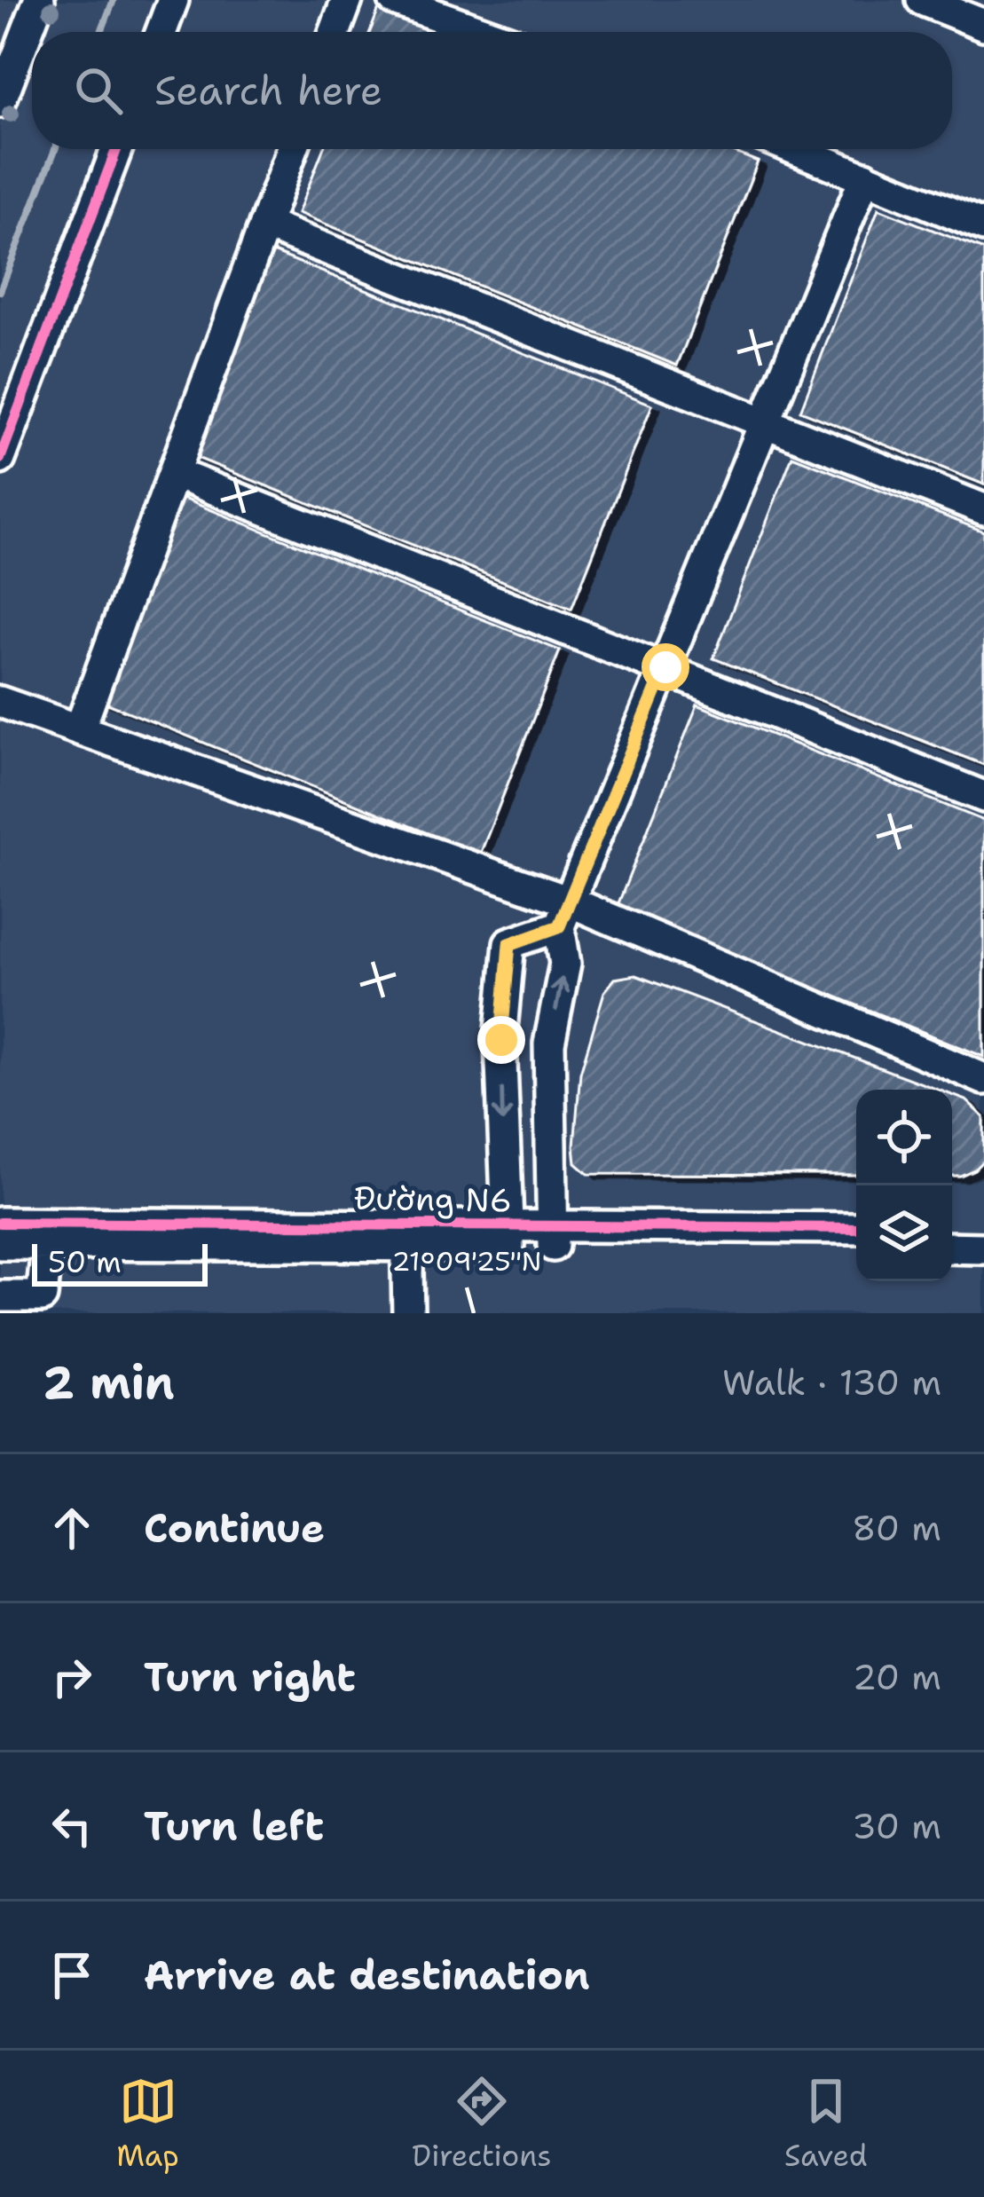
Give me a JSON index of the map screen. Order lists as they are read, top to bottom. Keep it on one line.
{"streets":{"street":["Đường N6"]},"scale_bar":"50 m","page":{"search":"Search here","scale":"50 m","heading":["2 min","Walk · 130 m"],"list":[["Continue","80 m"],["Turn right","20 m"],["Turn left","30 m"],"Arrive at destination"],"nav":["Map","Directions","Saved"]},"coordinates":["21°09'25\"N"]}
